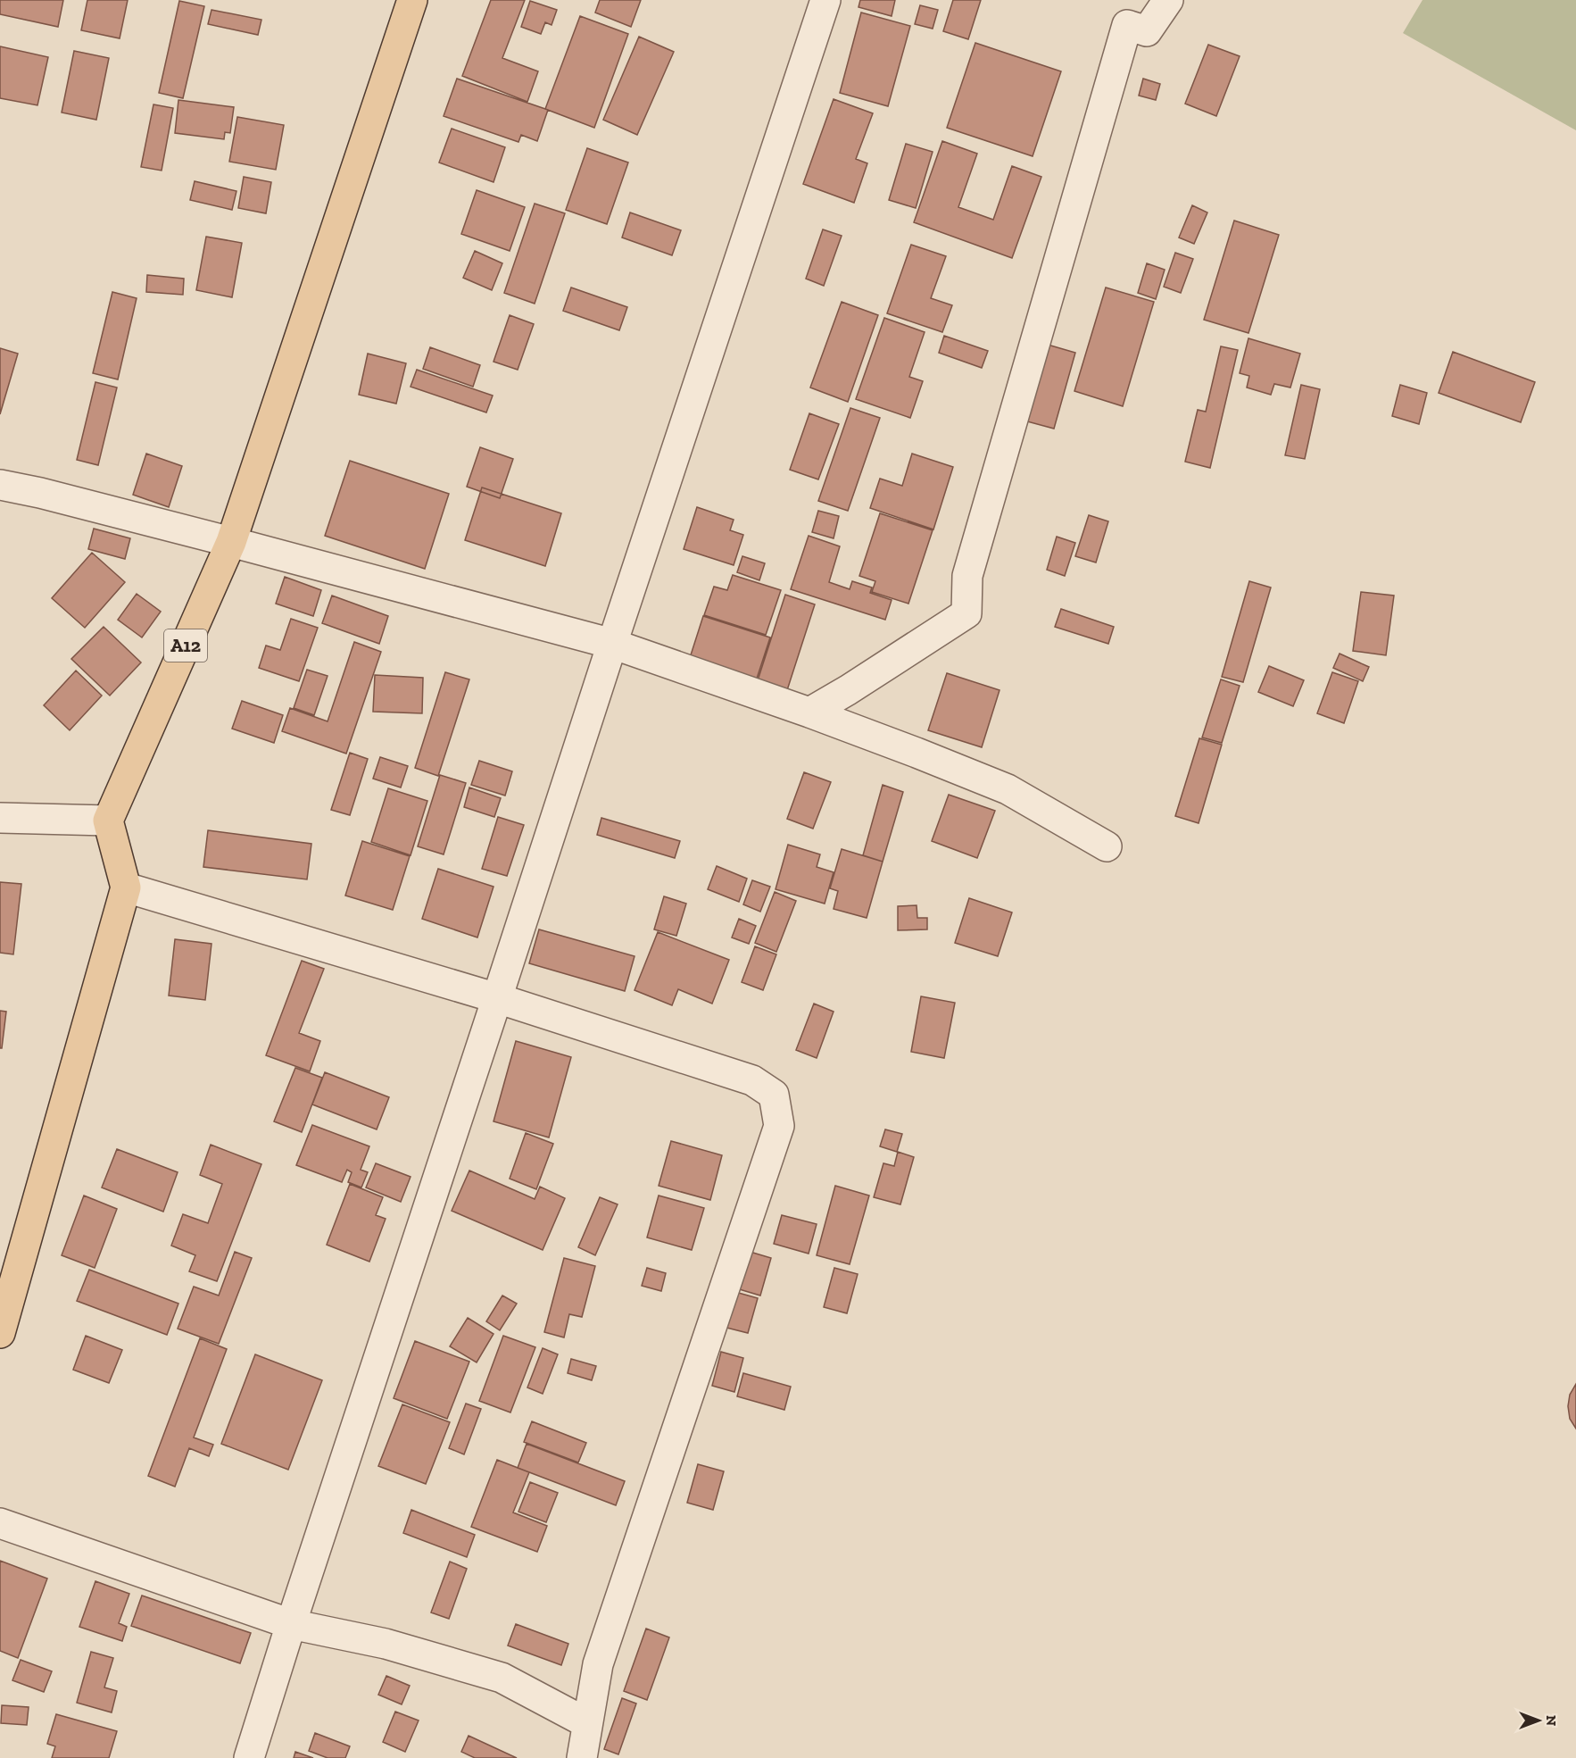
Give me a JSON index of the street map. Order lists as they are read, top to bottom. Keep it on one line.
{"streets":{"main road":["A12"]},"north":"right"}
